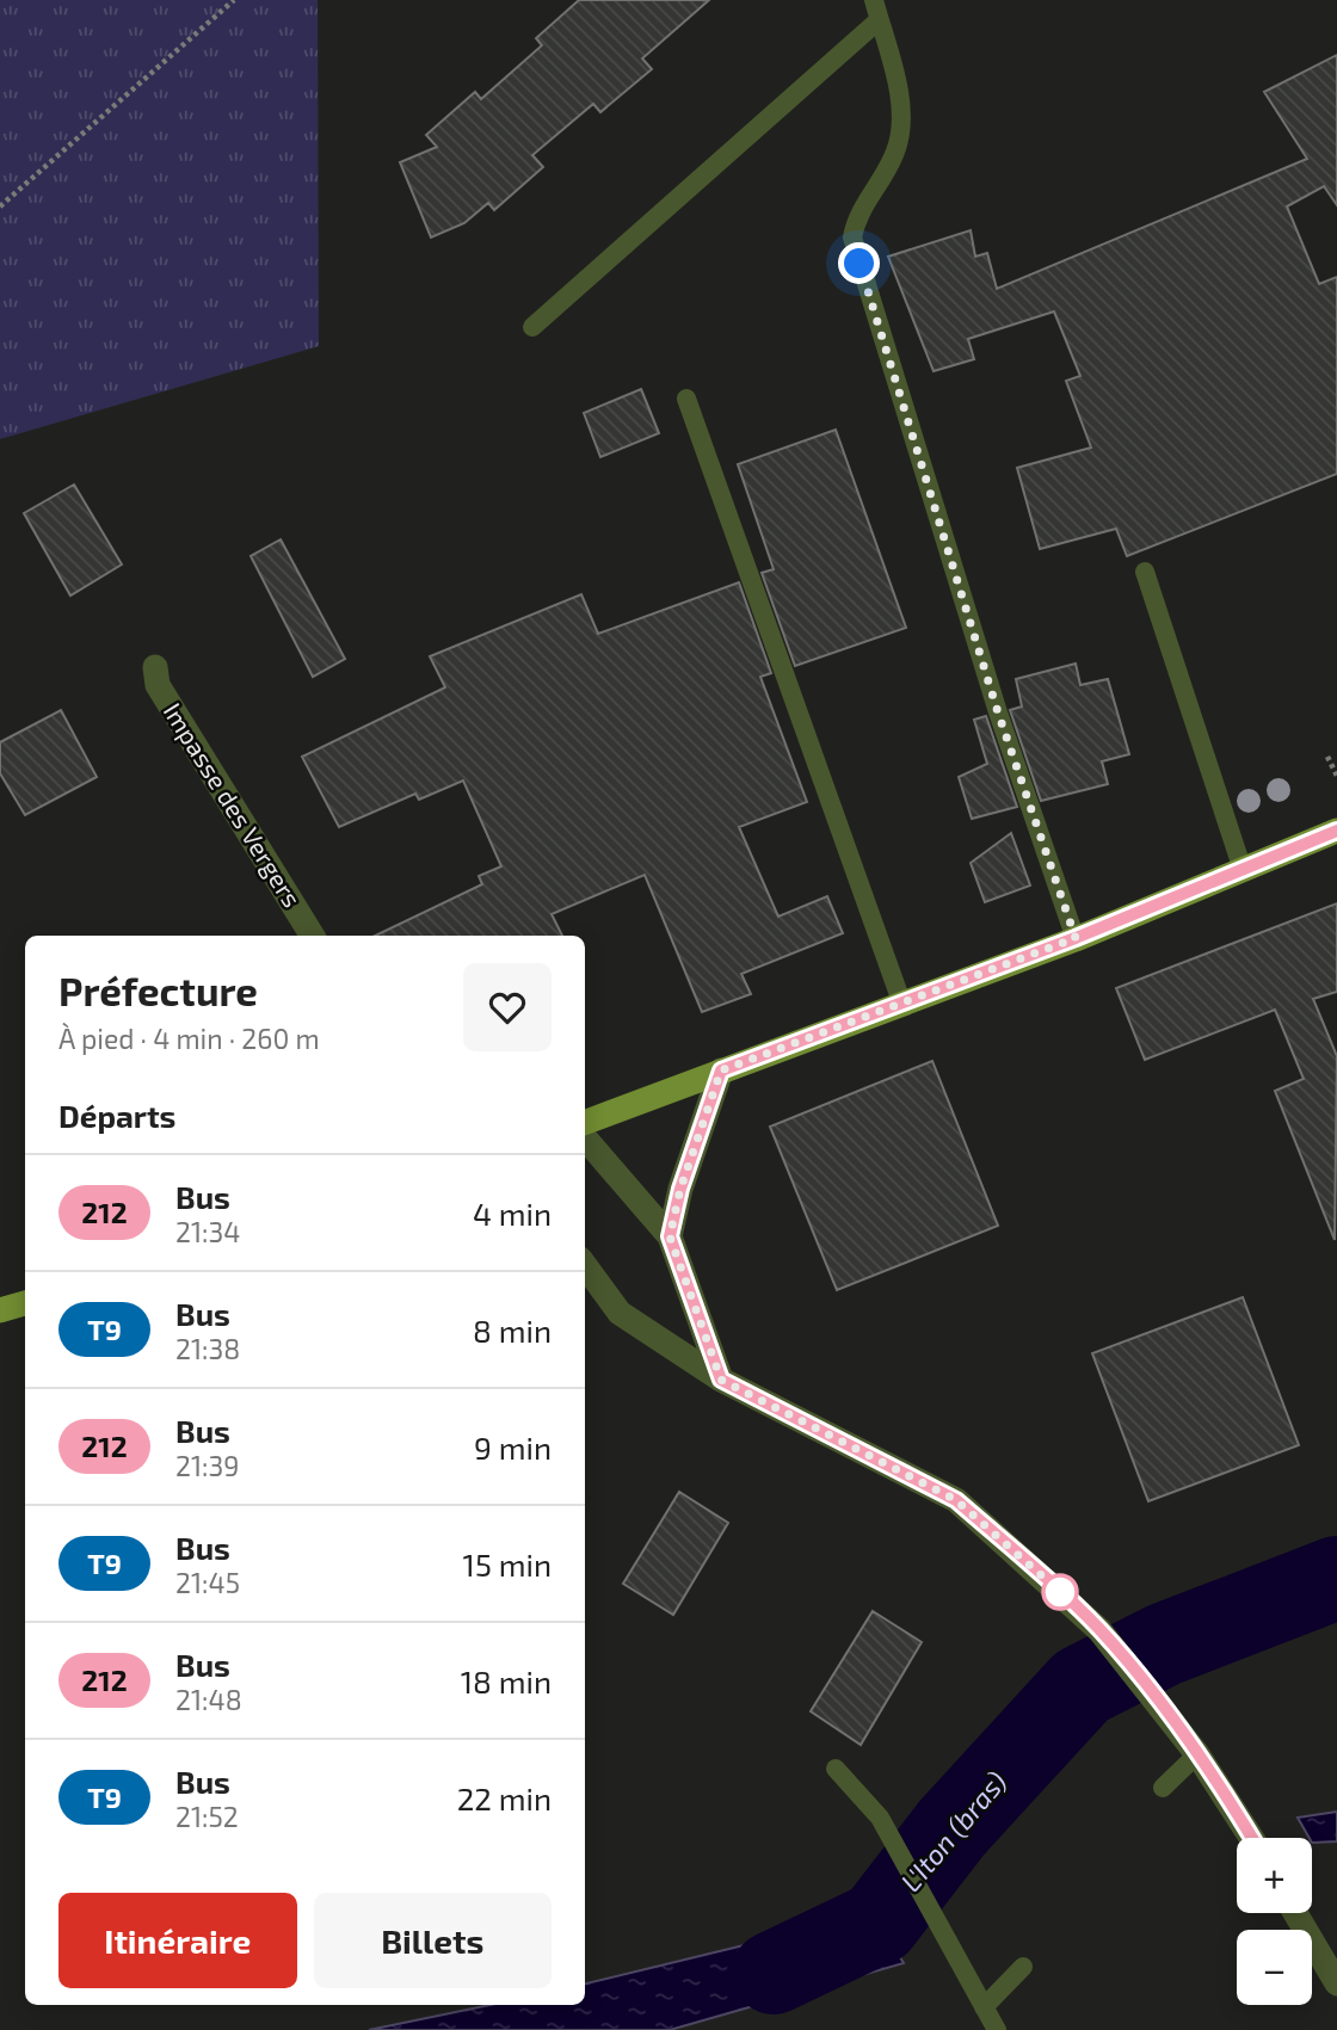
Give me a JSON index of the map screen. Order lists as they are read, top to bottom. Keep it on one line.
{"streets":{"street":["Impasse des Vergers"]},"water":["L'Iton (bras)"],"lines":["bus line 212"],"page":{"heading":[["Préfecture","À pied · 4 min · 260 m"],"Départs"],"list":[{"mark":"212","name":"Bus","note":"21:34","value":"4 min"},{"mark":"T9","name":"Bus","note":"21:38","value":"8 min"},{"mark":"212","name":"Bus","note":"21:39","value":"9 min"},{"mark":"T9","name":"Bus","note":"21:45","value":"15 min"},{"mark":"212","name":"Bus","note":"21:48","value":"18 min"},{"mark":"T9","name":"Bus","note":"21:52","value":"22 min"}],"map_buttons":["+","−"],"buttons":["Itinéraire","Billets"]}}
